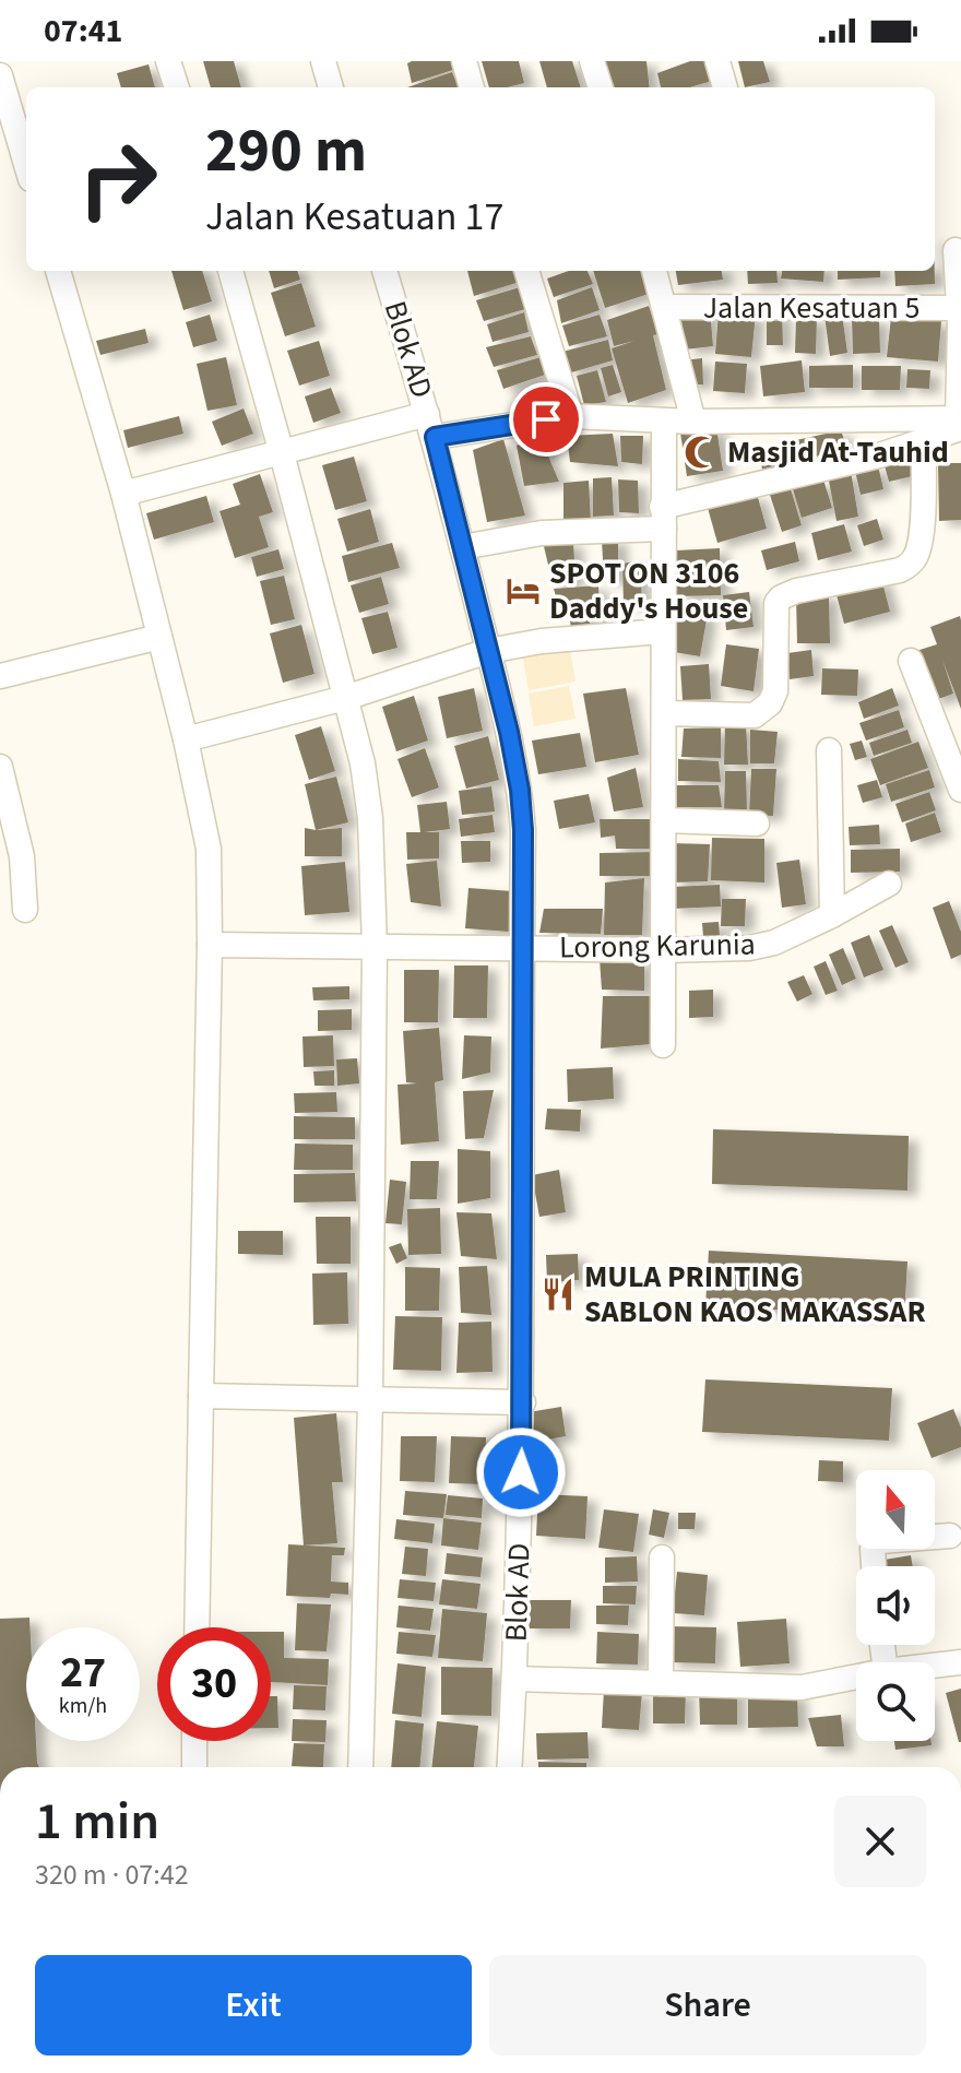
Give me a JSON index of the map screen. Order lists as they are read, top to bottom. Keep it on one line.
{"streets":{"street":["Jalan Kesatuan 5","Blok AD","Lorong Karunia"]},"crossings":[["Blok AD","Lorong Karunia"]],"places":{"mosque":["Masjid At-Tauhid"],"hotel":["SPOT ON 3106 Daddy's House"],"restaurant":["MULA PRINTING SABLON KAOS MAKASSAR"]},"north":"top","page":{"status":"07:41","turn":["290 m","Jalan Kesatuan 17"],"speed":"27 km/h","limit":"30","heading":["1 min","320 m · 07:42"],"buttons":["Exit","Share"]}}
